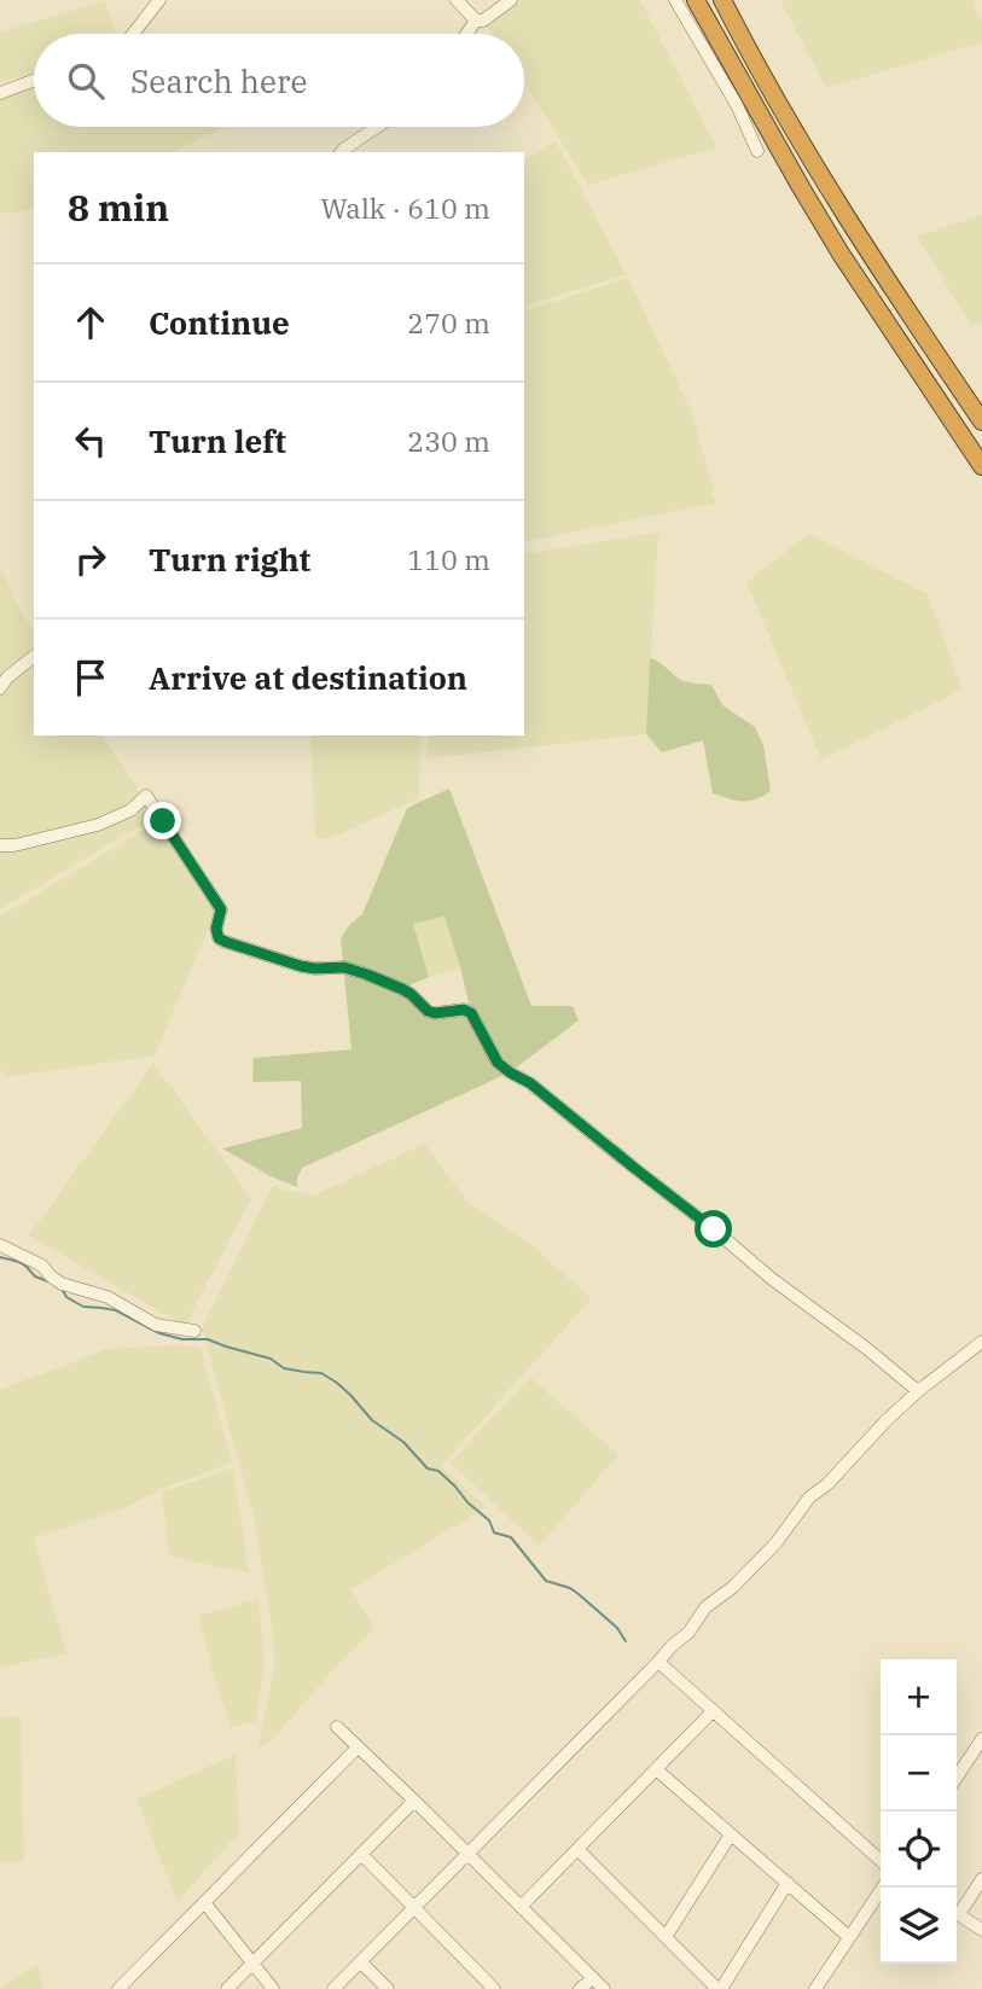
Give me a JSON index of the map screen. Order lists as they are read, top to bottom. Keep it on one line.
{"page":{"search":"Search here","heading":["8 min","Walk · 610 m"],"list":[["Continue","270 m"],["Turn left","230 m"],["Turn right","110 m"],"Arrive at destination"],"map_buttons":["+","−"]}}
